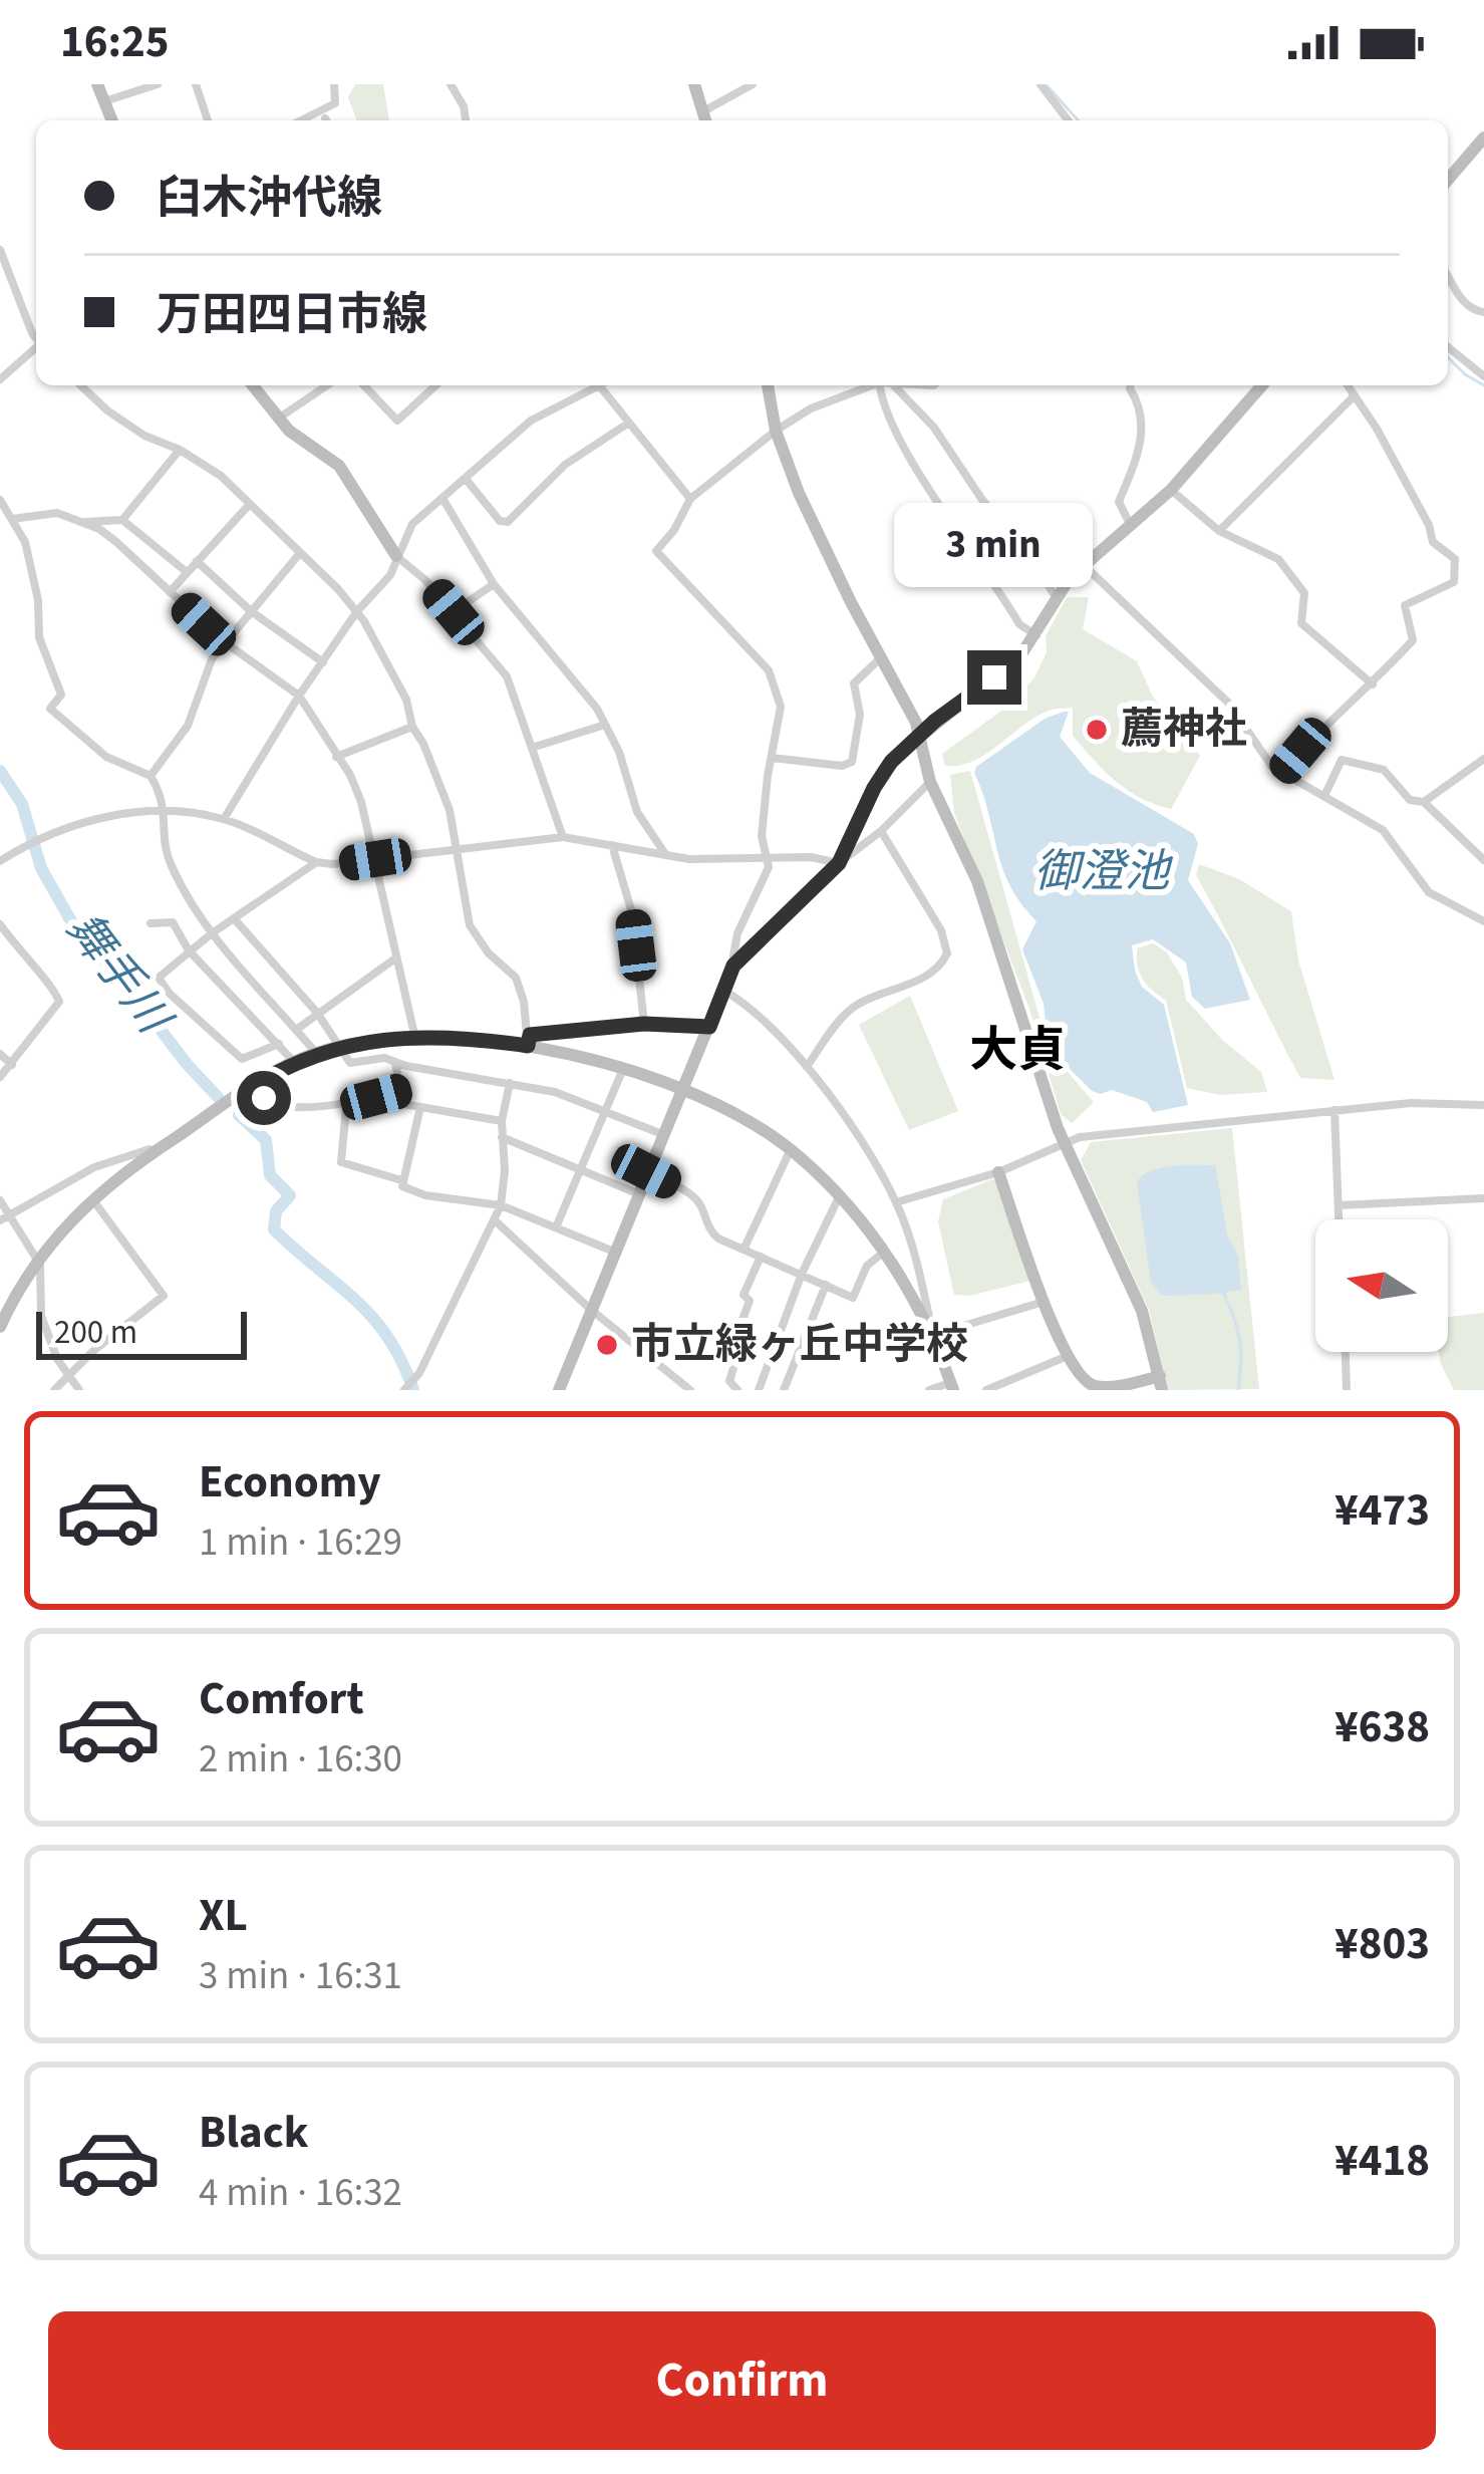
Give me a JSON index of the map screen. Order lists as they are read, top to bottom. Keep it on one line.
{"districts":["大貞"],"water":["御澄池","舞手川"],"places":["薦神社","市立緑ヶ丘中学校"],"scale_bar":"200 m","north":"left","page":{"status":"16:25","banner":["臼木沖代線","万田四日市線"],"bubble":"3 min","scale":"200 m","list":[{"name":"Economy","note":"1 min · 16:29","value":"¥473"},{"name":"Comfort","note":"2 min · 16:30","value":"¥638"},{"name":"XL","note":"3 min · 16:31","value":"¥803"},{"name":"Black","note":"4 min · 16:32","value":"¥418"}],"buttons":"Confirm"}}
